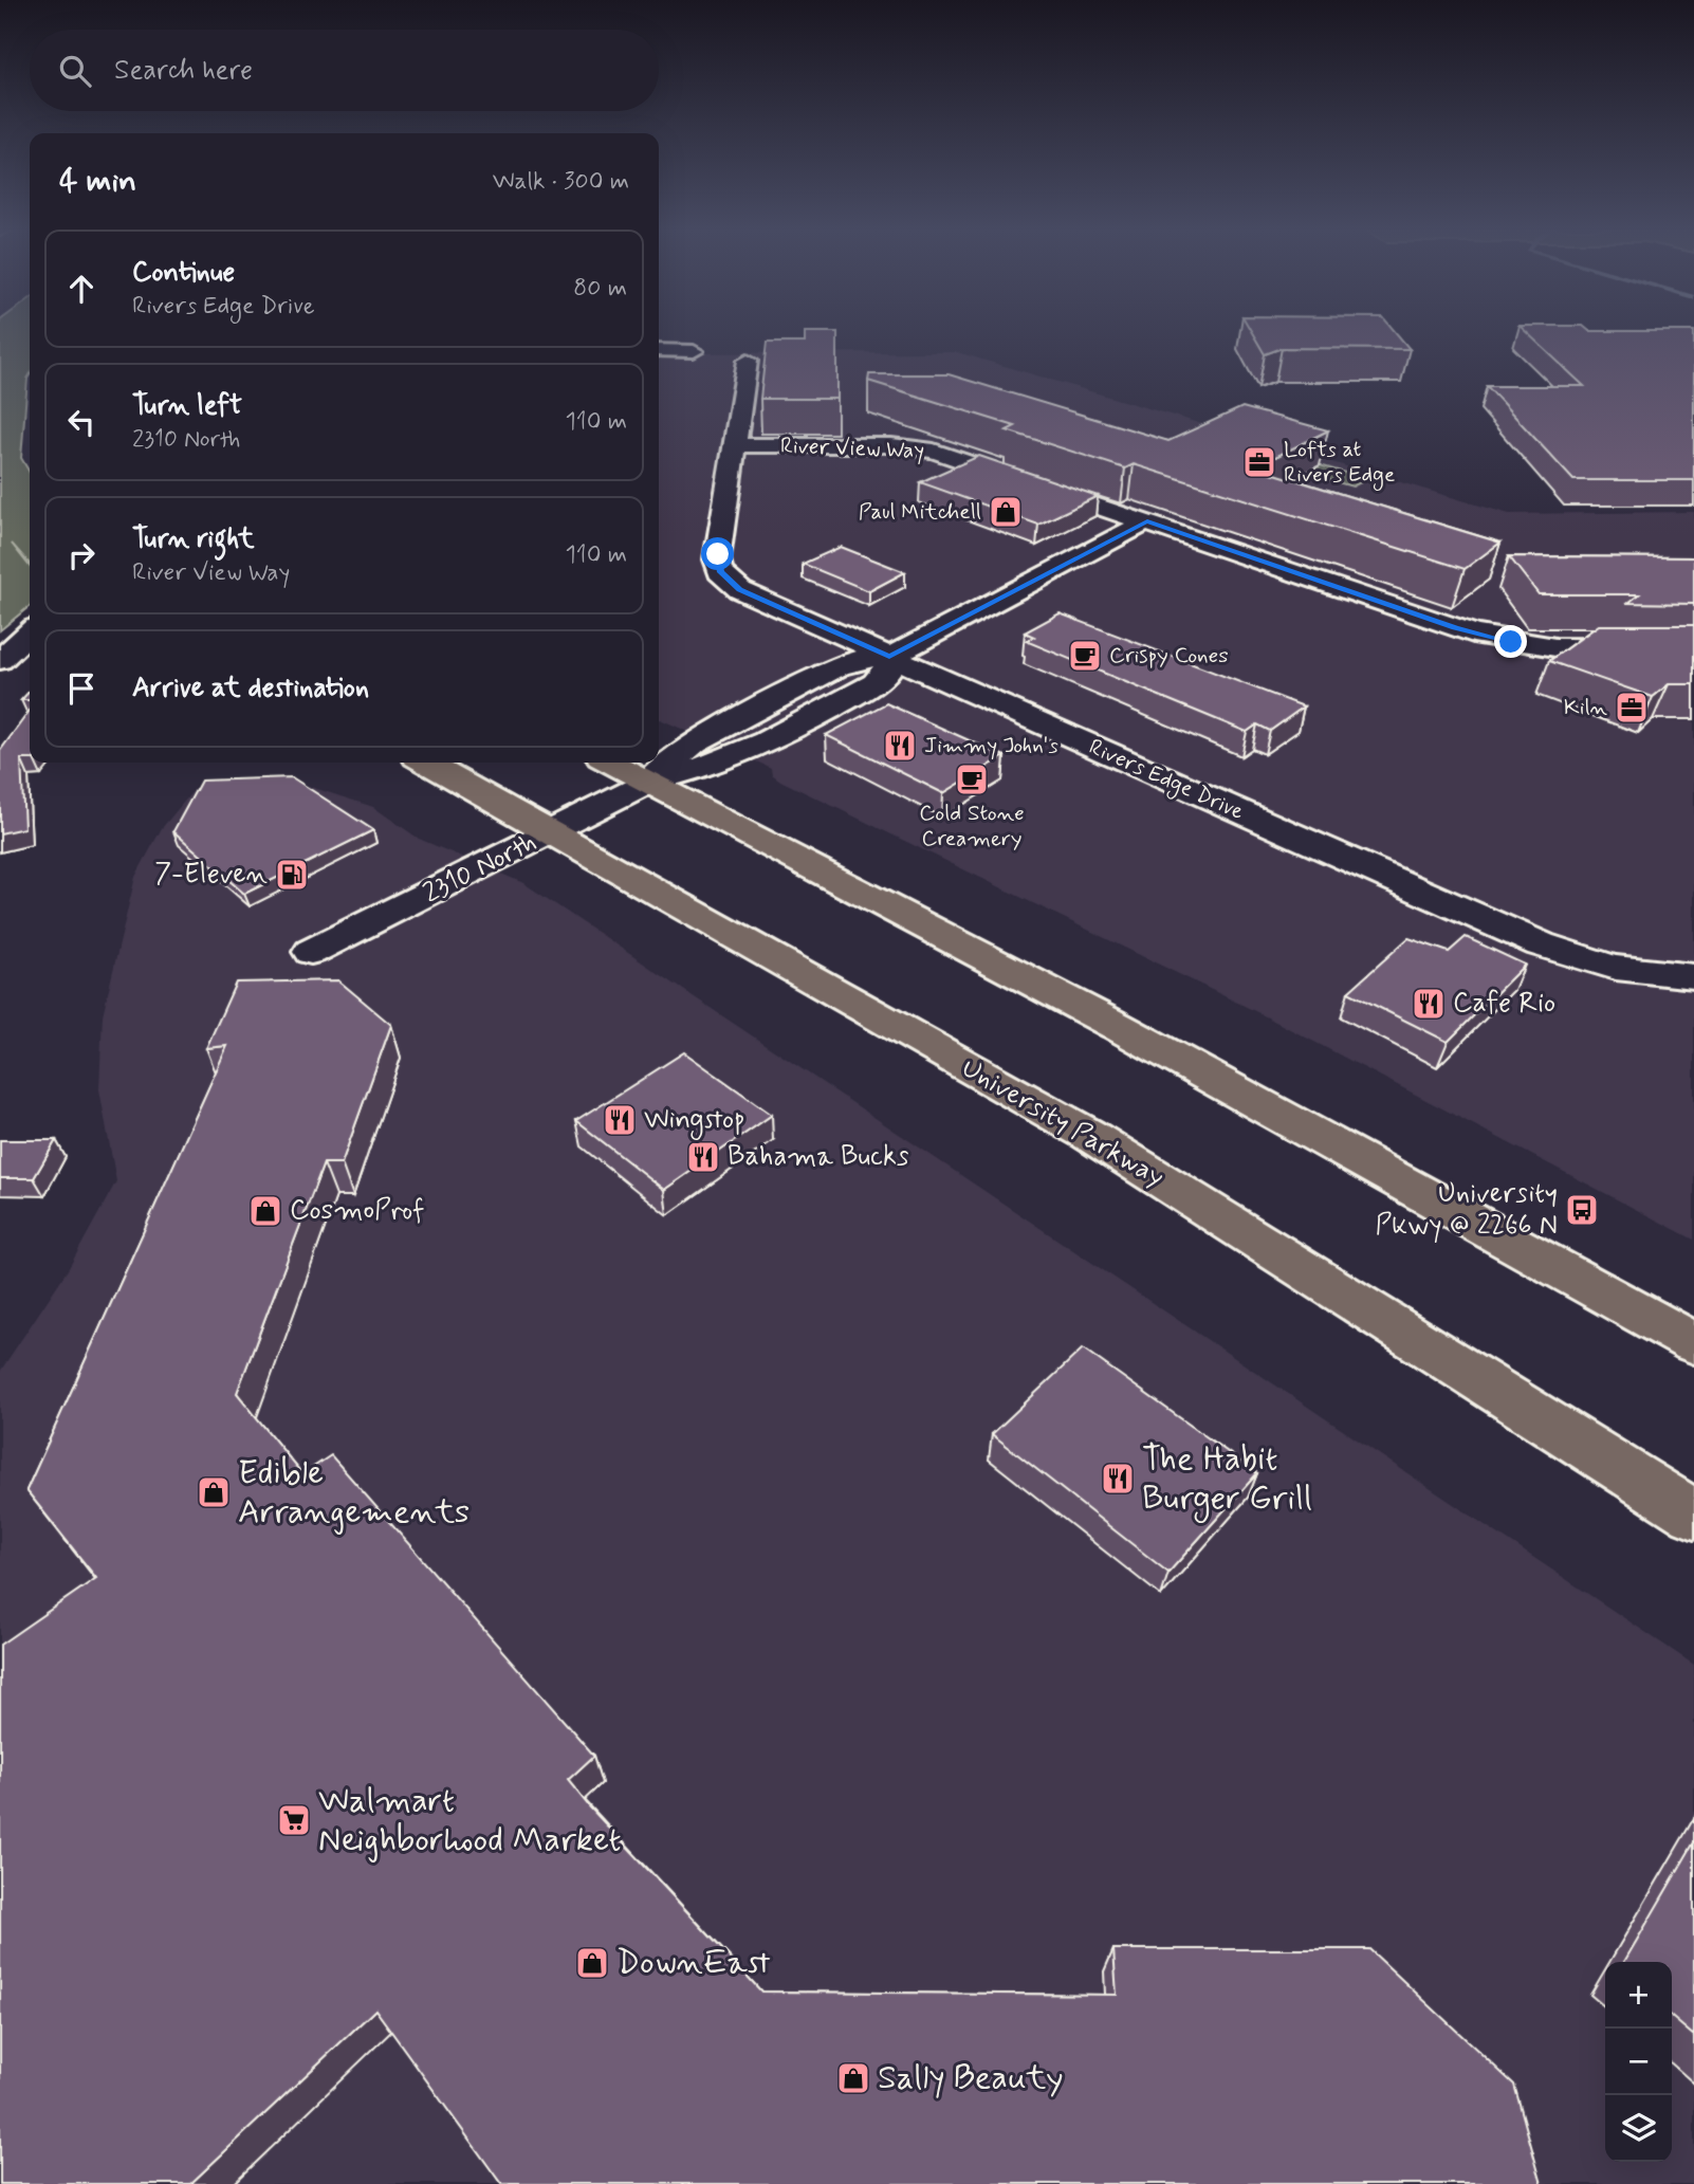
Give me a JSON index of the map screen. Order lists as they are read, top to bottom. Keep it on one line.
{"streets":{"main road":["University Parkway"],"street":["River View Way","Rivers Edge Drive","2310 North"]},"crossings":[["River View Way","Rivers Edge Drive"],["River View Way","2310 North"],["Rivers Edge Drive","2310 North"],["2310 North","University Parkway"]],"places":{"office":["Lofts at Rivers Edge","Kiln"],"shop":["Paul Mitchell","CosmoProf","Edible Arrangements","DownEast","Sally Beauty"],"cafe":["Crispy Cones","Cold Stone Creamery"],"restaurant":["Jimmy John's","Cafe Rio","Wingstop","Bahama Bucks","The Habit Burger Grill"],"fuel station":["7-Eleven"],"bus stop":["University Pkwy @ 2266 N"],"supermarket":["Walmart Neighborhood Market"]},"page":{"search":"Search here","heading":["4 min","Walk · 300 m"],"list":[["Continue","Rivers Edge Drive","80 m"],["Turn left","2310 North","110 m"],["Turn right","River View Way","110 m"],"Arrive at destination"],"map_buttons":["+","−"]}}
